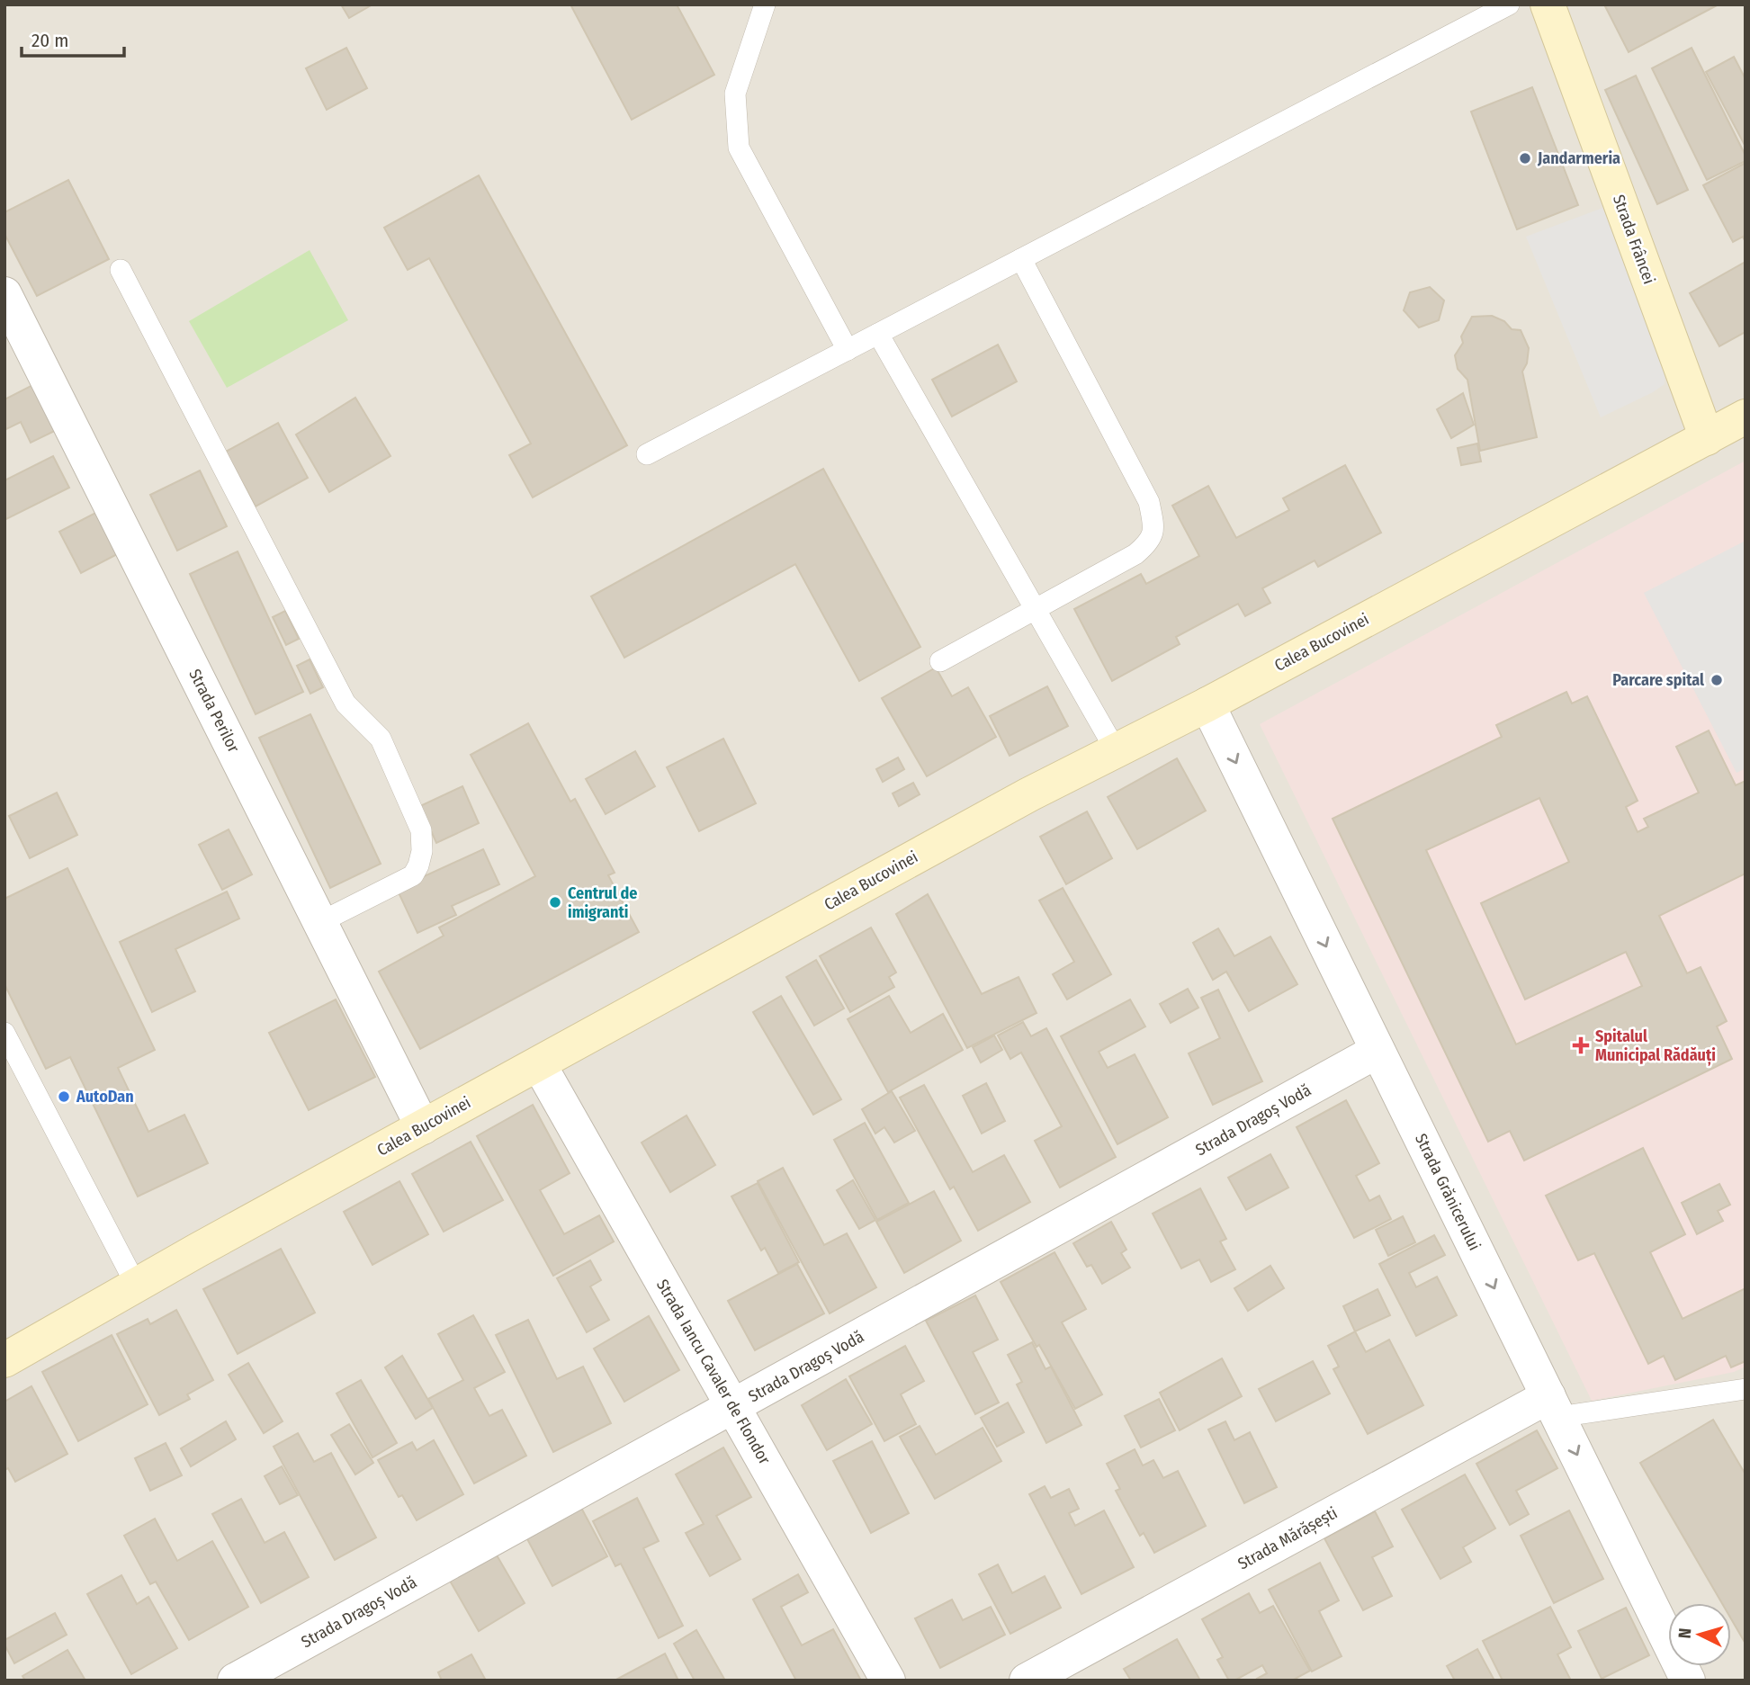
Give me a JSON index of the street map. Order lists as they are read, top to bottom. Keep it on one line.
{"streets":{"main road":["Strada Frâncei","Calea Bucovinei"],"street":["Strada Perilor","Strada Dragoș Vodă","Strada Grănicerului","Strada Iancu Cavaler de Flondor","Strada Mărășești"]},"crossings":[["Strada Frâncei","Calea Bucovinei"],["Calea Bucovinei","Strada Perilor"],["Calea Bucovinei","Strada Grănicerului"],["Calea Bucovinei","Strada Iancu Cavaler de Flondor"],["Strada Dragoș Vodă","Strada Grănicerului"],["Strada Dragoș Vodă","Strada Iancu Cavaler de Flondor"],["Strada Grănicerului","Strada Mărășești"]],"one_way":["Strada Grănicerului"],"places":{"other":["Jandarmeria","Parcare spital","Centrul de imigranti","AutoDan"],"health":["Spitalul Municipal Rădăuți"]},"scale_bar":"20 m","north":"left"}
